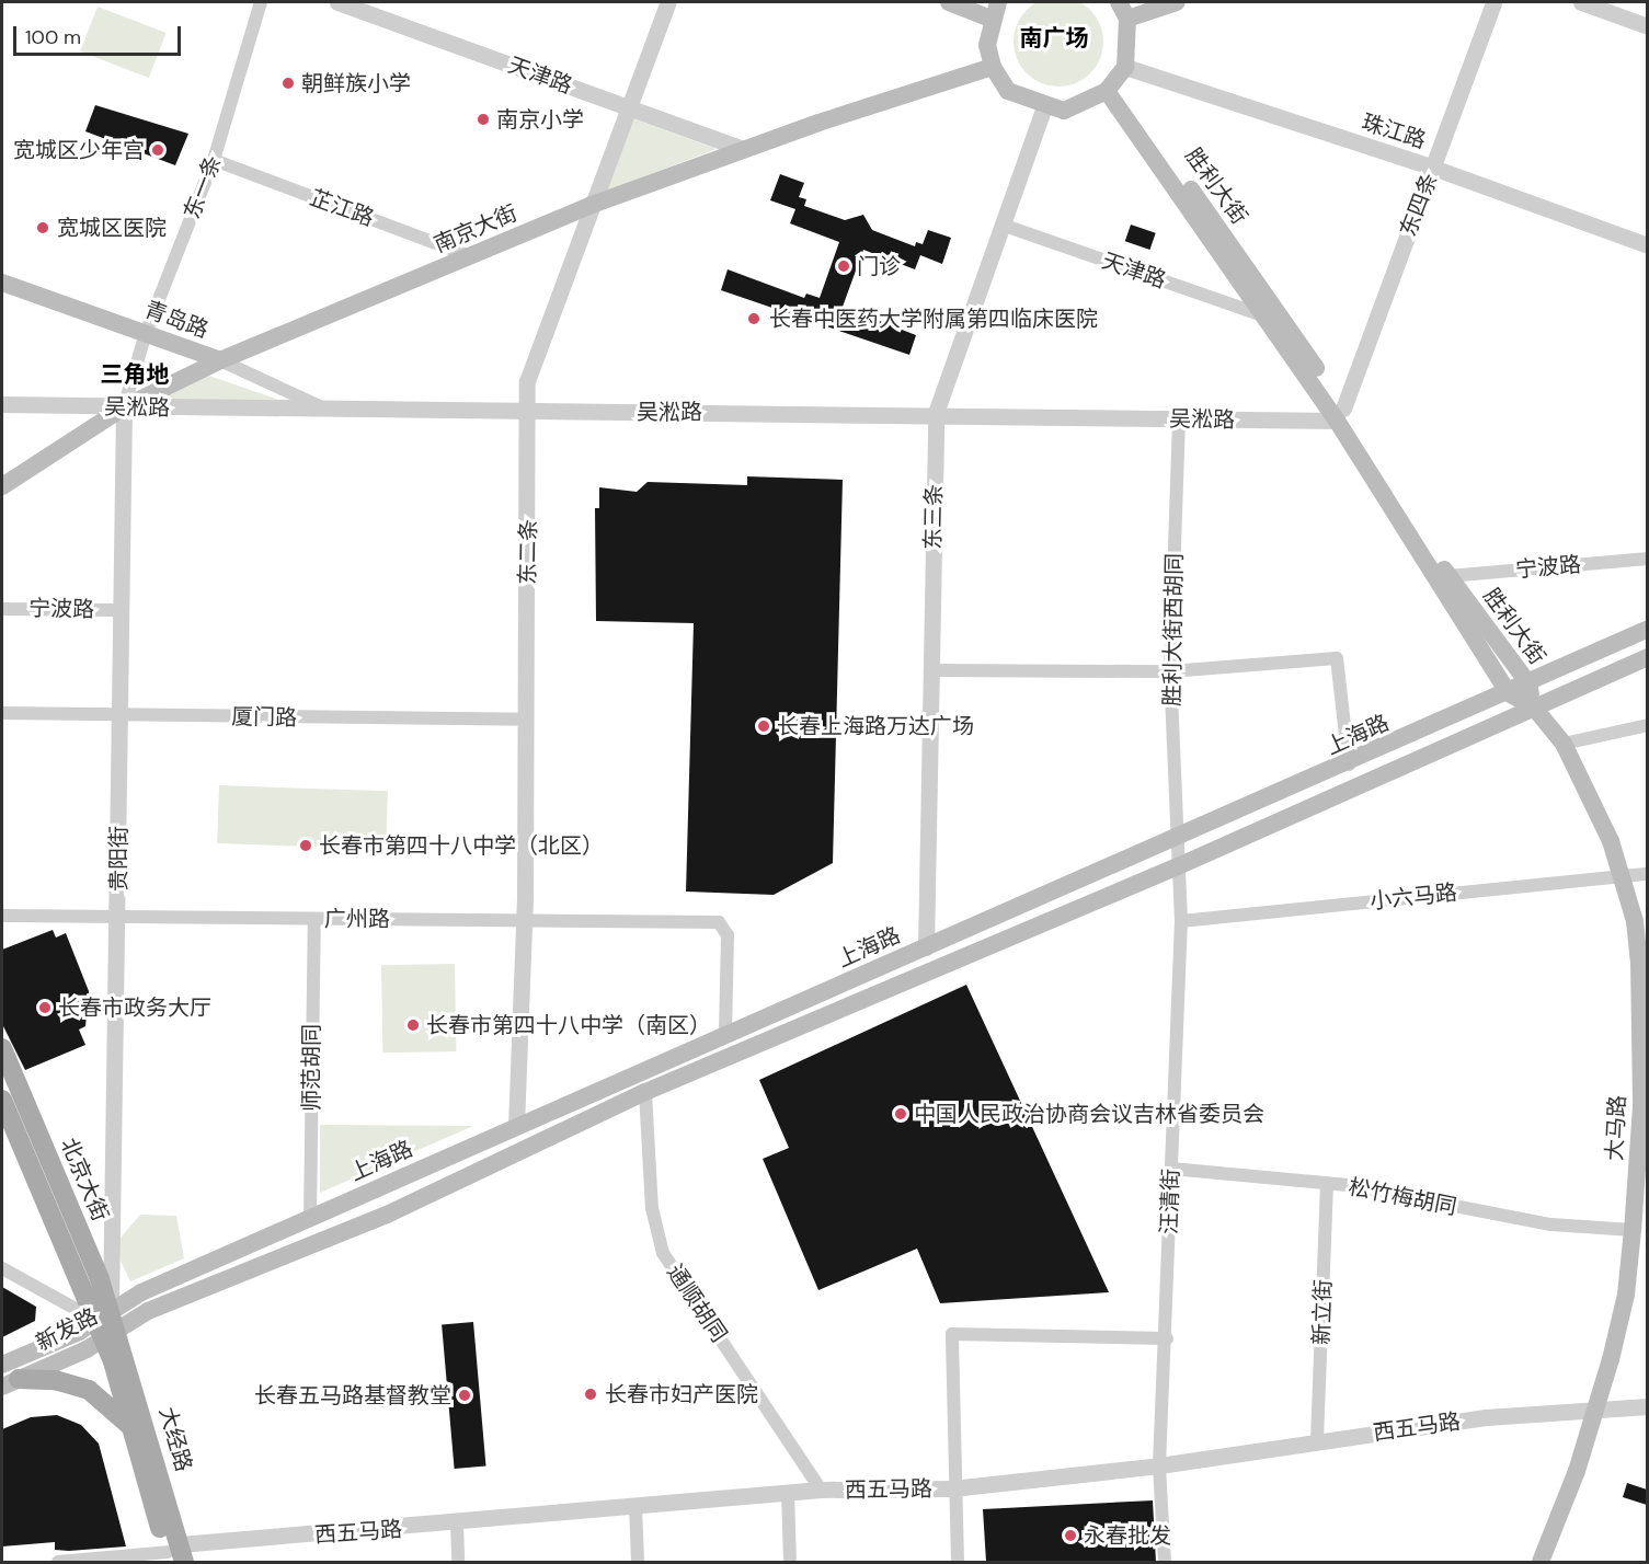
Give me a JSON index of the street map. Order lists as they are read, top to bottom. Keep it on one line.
{"streets":{"main road":["胜利大街","南京大街","青岛路","上海路","大马路","北京大街","新发路","大经路"],"street":["天津路","珠江路","东一条","东四条","芷江路","吴淞路","东三条","东二条","宁波路","胜利大街西胡同","厦门路","贵阳街","小六马路","广州路","师范胡同","松竹梅胡同","汪清街","通顺胡同","新立街","西五马路"]},"crossings":[["天津路","胜利大街"],["天津路","南京大街"],["天津路","东三条"],["天津路","东二条"],["珠江路","东四条"],["胜利大街","东四条"],["胜利大街","吴淞路"],["胜利大街","宁波路"],["胜利大街","上海路"],["胜利大街","大马路"],["东一条","芷江路"],["东一条","南京大街"],["东一条","青岛路"],["东一条","吴淞路"],["东一条","贵阳街"],["东四条","吴淞路"],["芷江路","南京大街"],["南京大街","青岛路"],["南京大街","吴淞路"],["南京大街","东二条"],["南京大街","贵阳街"],["青岛路","吴淞路"],["吴淞路","东三条"],["吴淞路","东二条"],["吴淞路","胜利大街西胡同"],["吴淞路","贵阳街"],["东三条","上海路"],["东二条","厦门路"],["东二条","上海路"],["东二条","广州路"],["宁波路","贵阳街"],["胜利大街西胡同","上海路"],["胜利大街西胡同","汪清街"],["厦门路","贵阳街"],["上海路","贵阳街"],["上海路","广州路"],["上海路","师范胡同"],["上海路","大马路"],["上海路","北京大街"],["上海路","汪清街"],["上海路","通顺胡同"],["上海路","新发路"],["上海路","大经路"],["贵阳街","广州路"],["贵阳街","北京大街"],["贵阳街","新发路"],["贵阳街","大经路"],["小六马路","大马路"],["小六马路","汪清街"],["广州路","师范胡同"],["大马路","松竹梅胡同"],["大马路","西五马路"],["北京大街","新发路"],["北京大街","大经路"],["松竹梅胡同","汪清街"],["松竹梅胡同","新立街"],["汪清街","西五马路"],["通顺胡同","西五马路"],["新立街","西五马路"],["新发路","大经路"],["西五马路","大经路"]],"districts":["南广场","三角地"],"places":["朝鲜族小学","南京小学","宽城区少年宫","宽城区医院","门诊","长春中医药大学附属第四临床医院","长春上海路万达广场","长春市第四十八中学（北区）","长春市政务大厅","长春市第四十八中学（南区）","中国人民政治协商会议吉林省委员会","长春市妇产医院","长春五马路基督教堂","永春批发"],"scale_bar":"100 m"}
